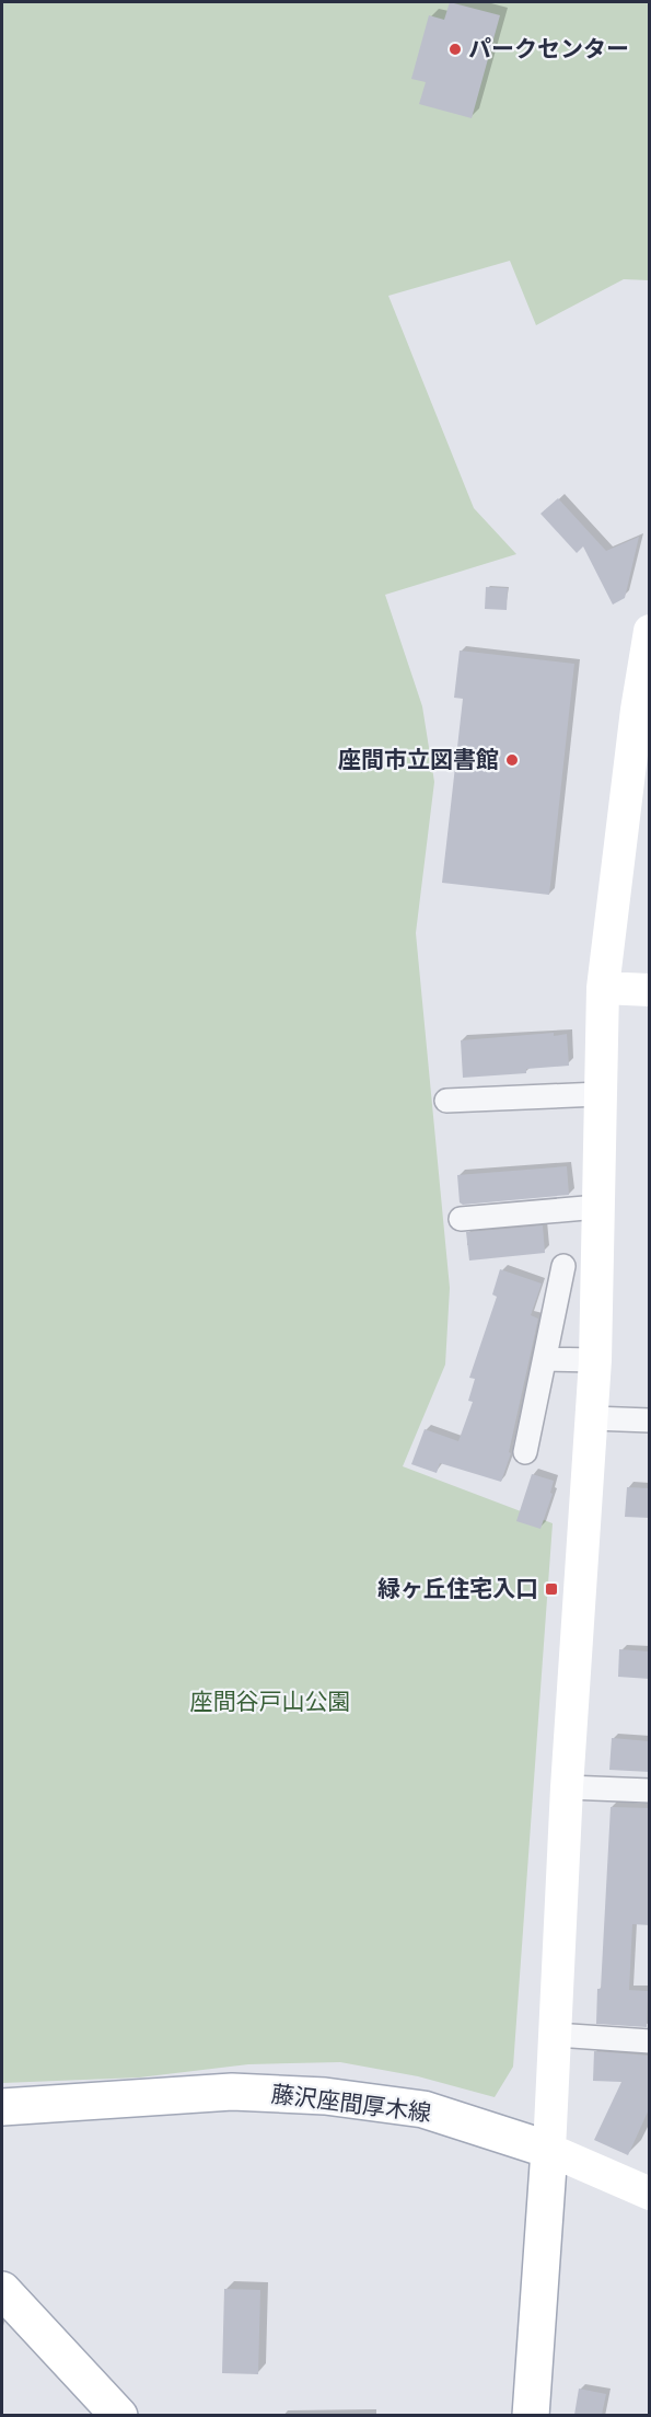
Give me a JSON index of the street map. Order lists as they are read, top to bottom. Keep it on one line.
{"streets":{"main road":["藤沢座間厚木線"]},"parks":["座間谷戸山公園"],"places":{"other":["パークセンター","座間市立図書館"],"transit":["緑ヶ丘住宅入口"]}}
